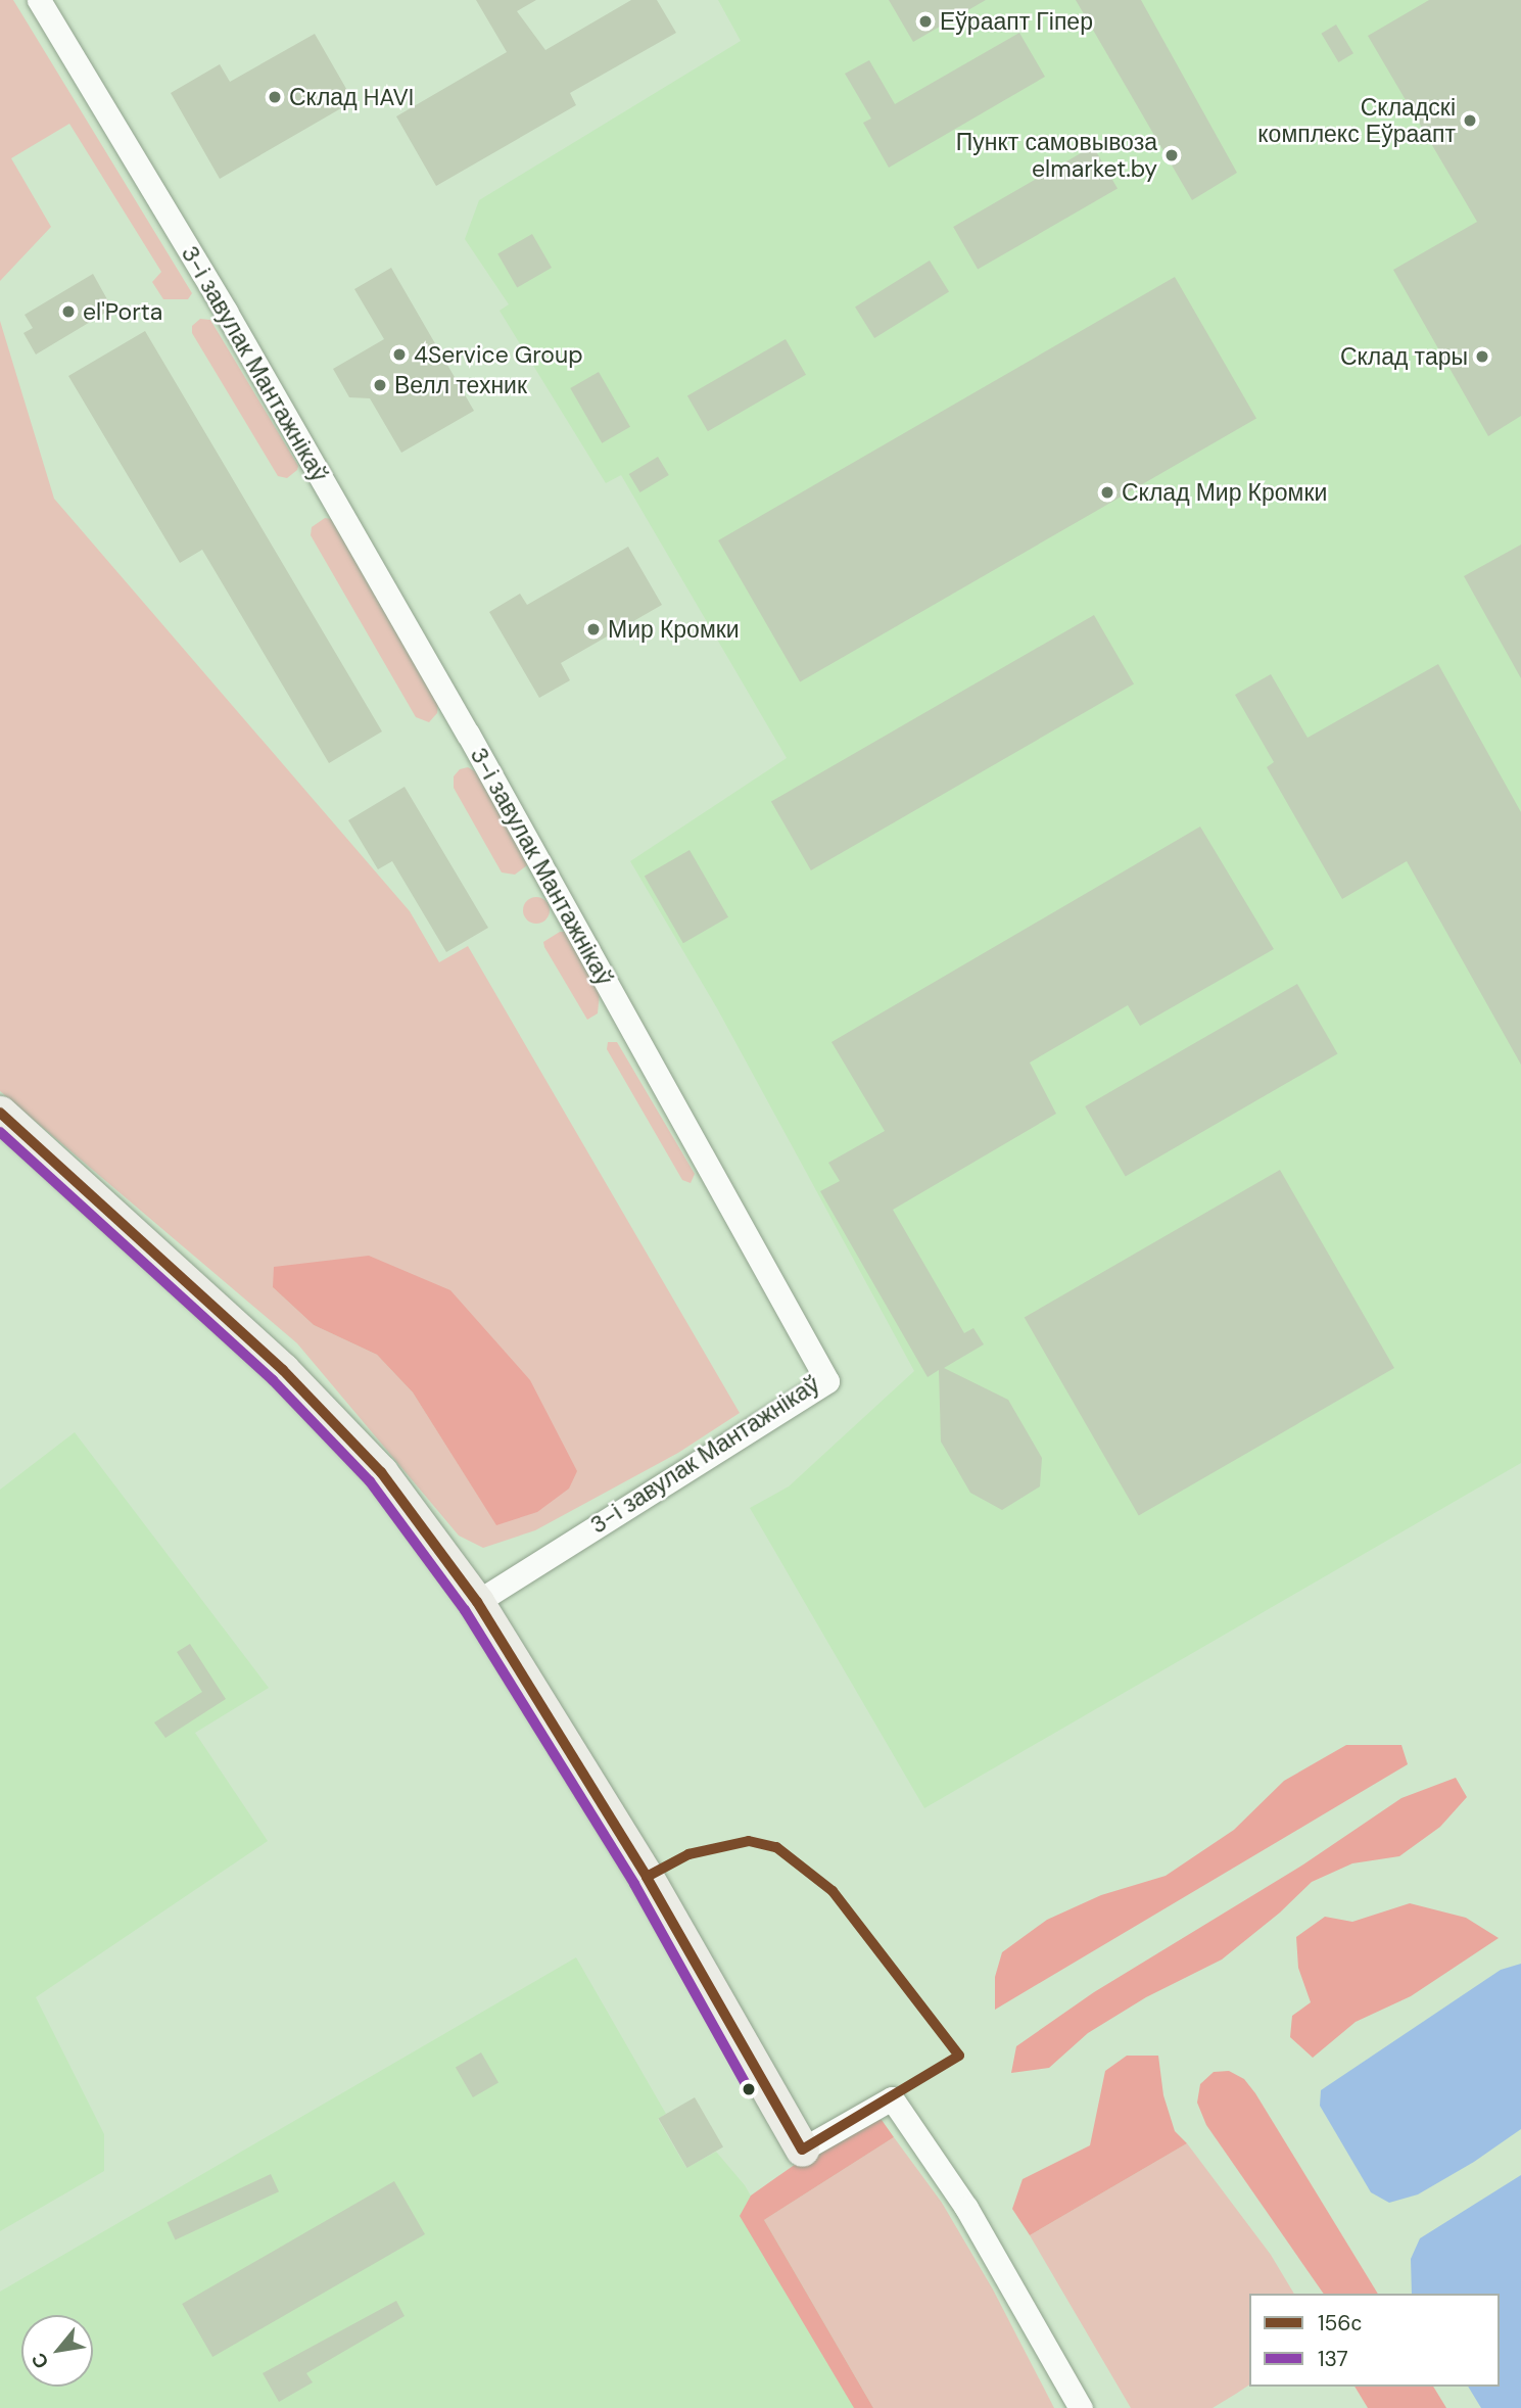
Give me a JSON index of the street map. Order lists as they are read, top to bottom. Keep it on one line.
{"streets":{"street":["3-і завулак Мантажнікаў"]},"places":["Еўраапт Гіпер","Склад HAVI","Складскі комплекс Еўраапт","Пункт самовывоза elmarket.by","el'Porta","4Service Group","Склад тары","Велл техник","Склад Мир Кромки","Мир Кромки"],"lines":["transit line 156с","transit line 137"],"legend":["156с","137"],"north":"bottom left"}
